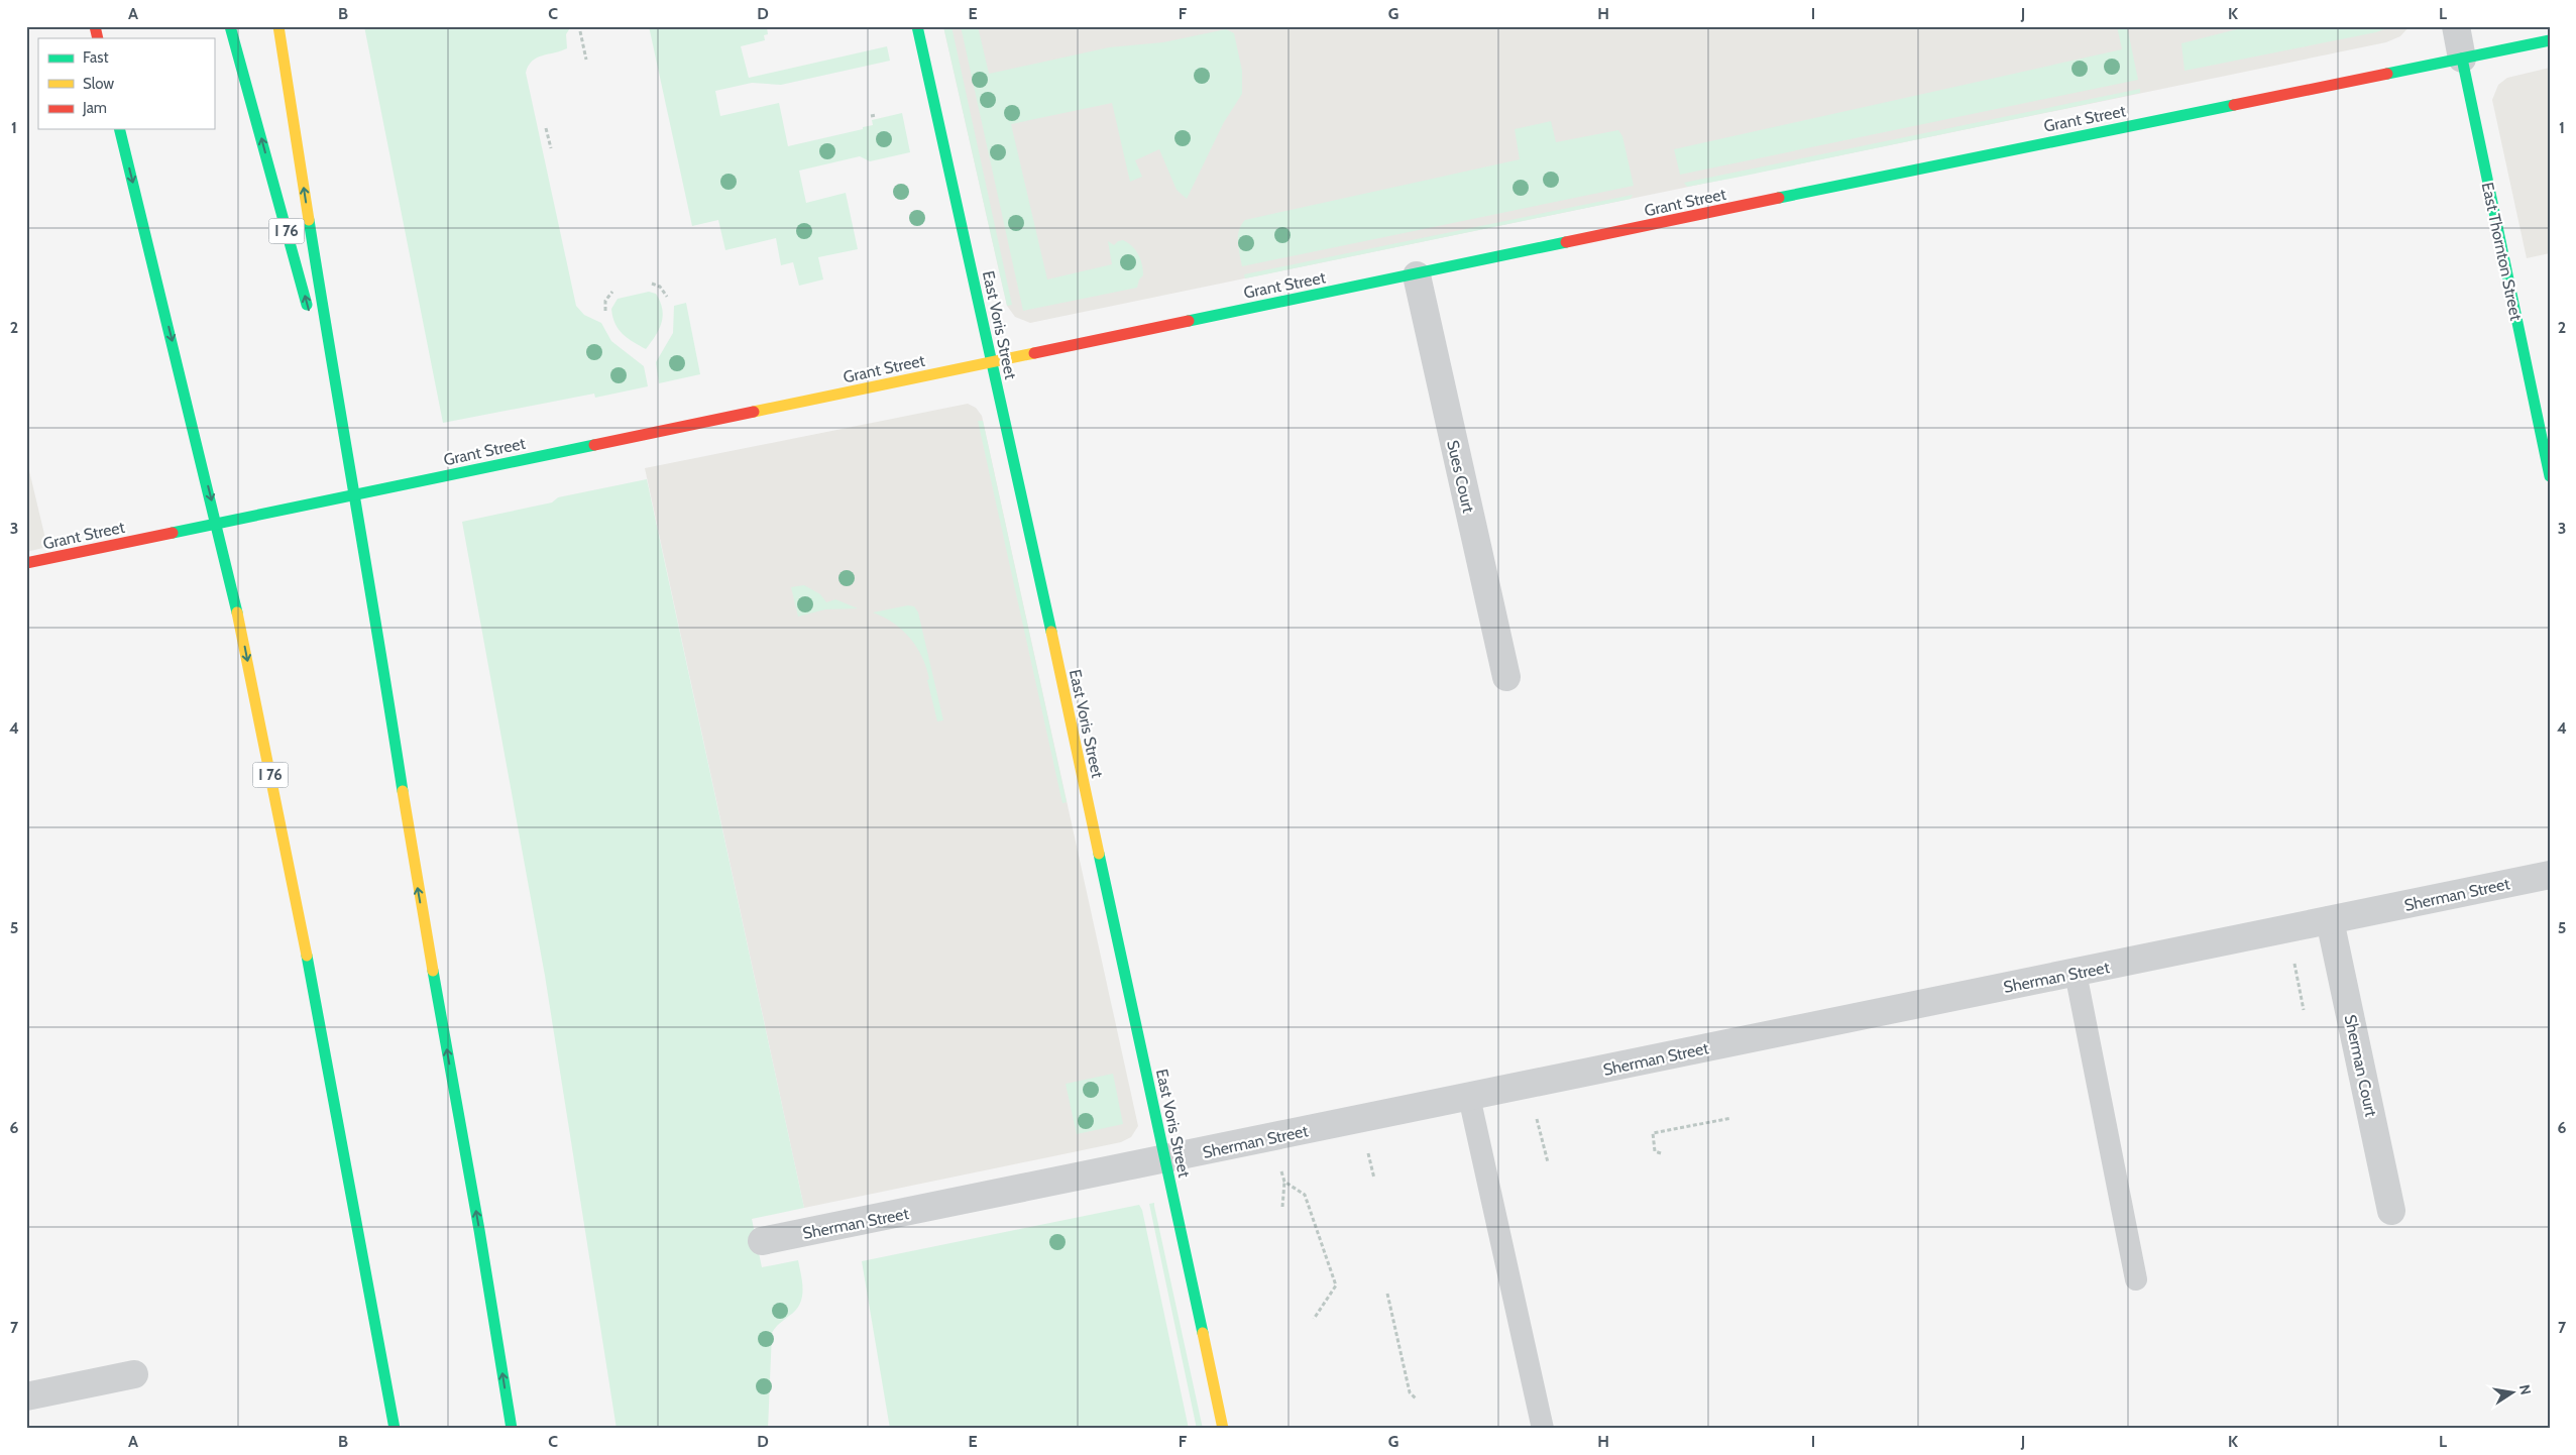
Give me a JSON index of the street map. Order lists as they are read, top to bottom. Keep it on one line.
{"streets":{"main road":["Grant Street","I 76","East Thornton Street","East Voris Street"],"street":["Sues Court","Sherman Street","Sherman Court"]},"crossings":[["Grant Street","East Thornton Street"],["Grant Street","East Voris Street"],["Grant Street","Sues Court"],["East Voris Street","Sherman Street"],["Sherman Street","Sherman Court"]],"legend":["Fast","Slow","Jam"],"north":"right","grid":{"columns":["A","B","C","D","E","F","G","H","I","J","K","L"],"rows":["1","2","3","4","5","6","7"]}}
